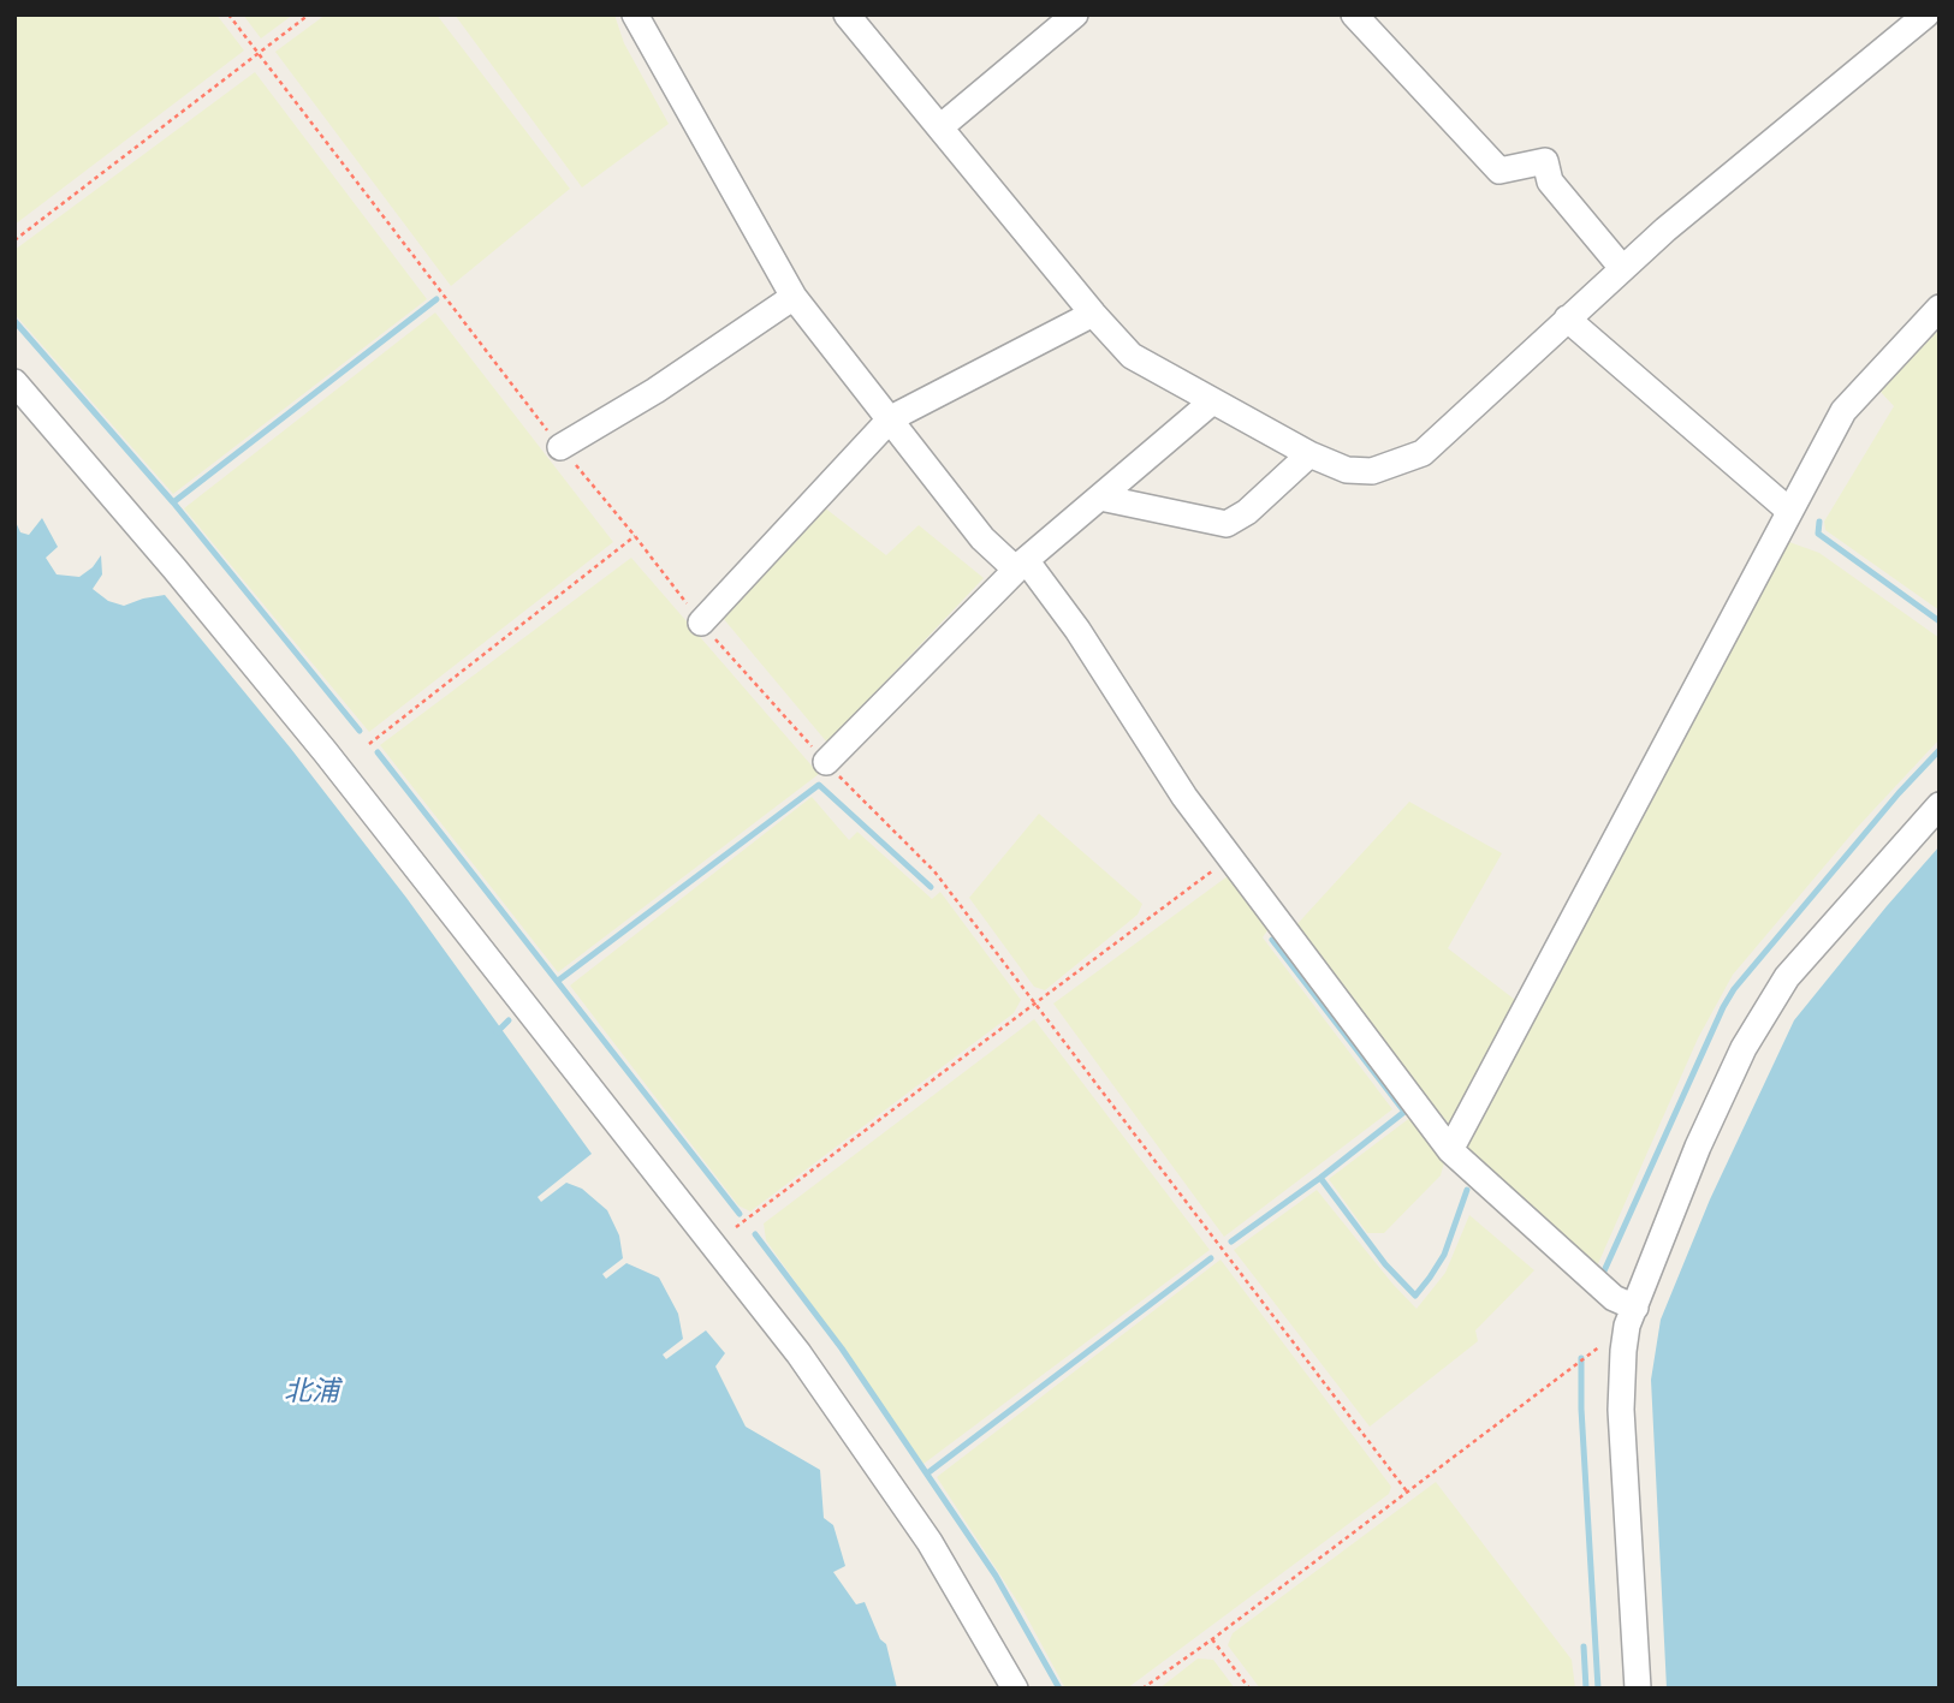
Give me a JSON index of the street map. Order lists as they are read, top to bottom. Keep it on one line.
{"water":["北浦"]}
